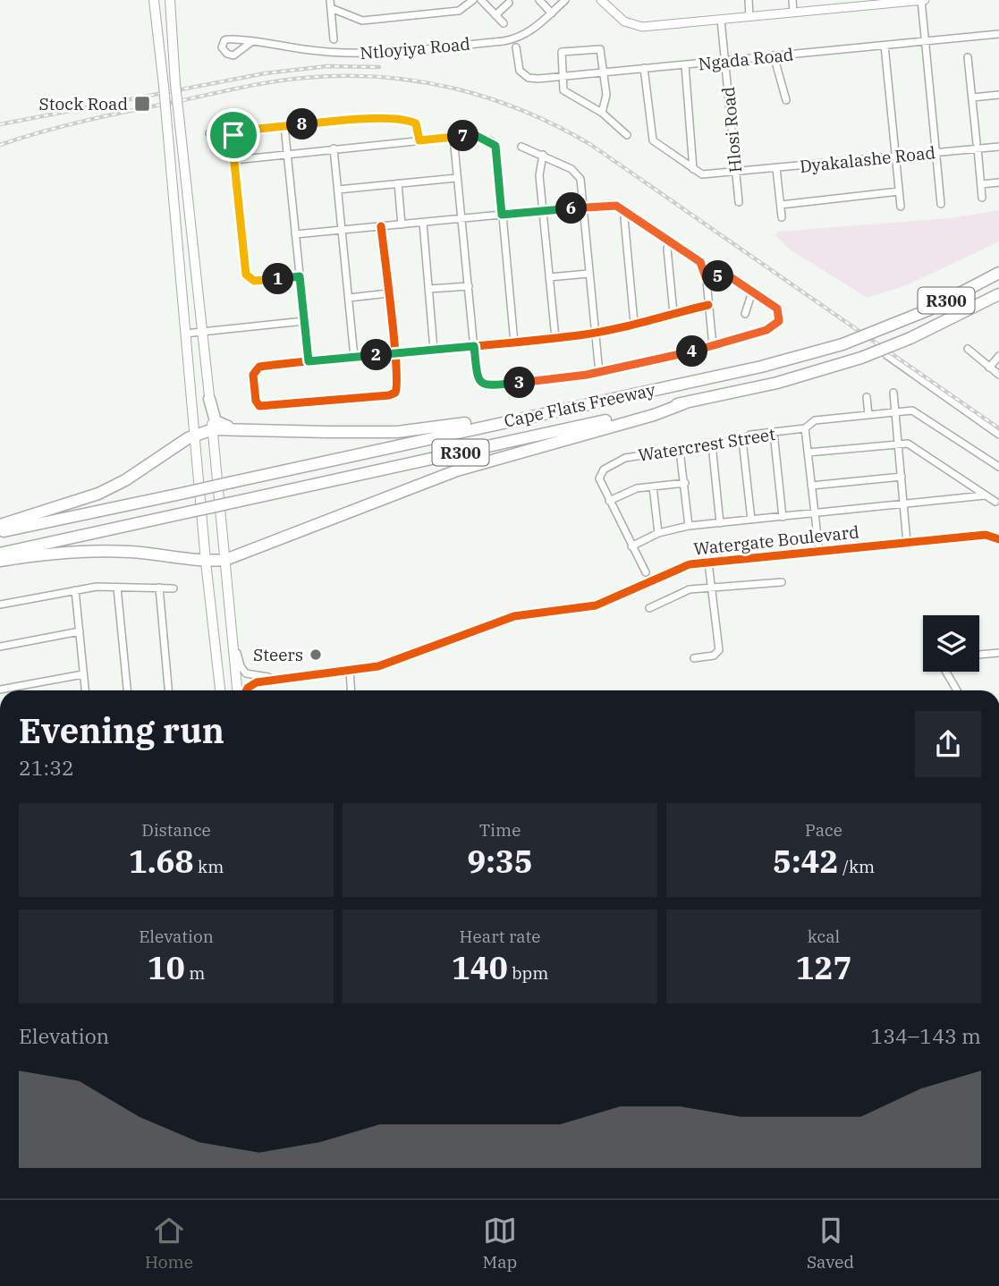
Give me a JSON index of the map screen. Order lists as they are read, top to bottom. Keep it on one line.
{"streets":{"highway":["R300","Cape Flats Freeway"],"street":["Ntloyiya Road","Ngada Road","Hlosi Road","Dyakalashe Road","Watercrest Street","Watergate Boulevard"]},"crossings":[["Ngada Road","Hlosi Road"],["Hlosi Road","Dyakalashe Road"]],"places":{"transit":["Stock Road"],"other":["Steers"]},"page":{"pins":["8","7","6","5","1","4","2","3"],"heading":["Evening run","21:32"],"stats":[["Distance","1.68 km"],["Time","9:35"],["Pace","5:42 /km"],["Elevation","10 m"],["Heart rate","140 bpm"],["kcal","127"]],"chart":["Elevation","134–143 m"],"tabs":["Home","Map","Saved"]}}
